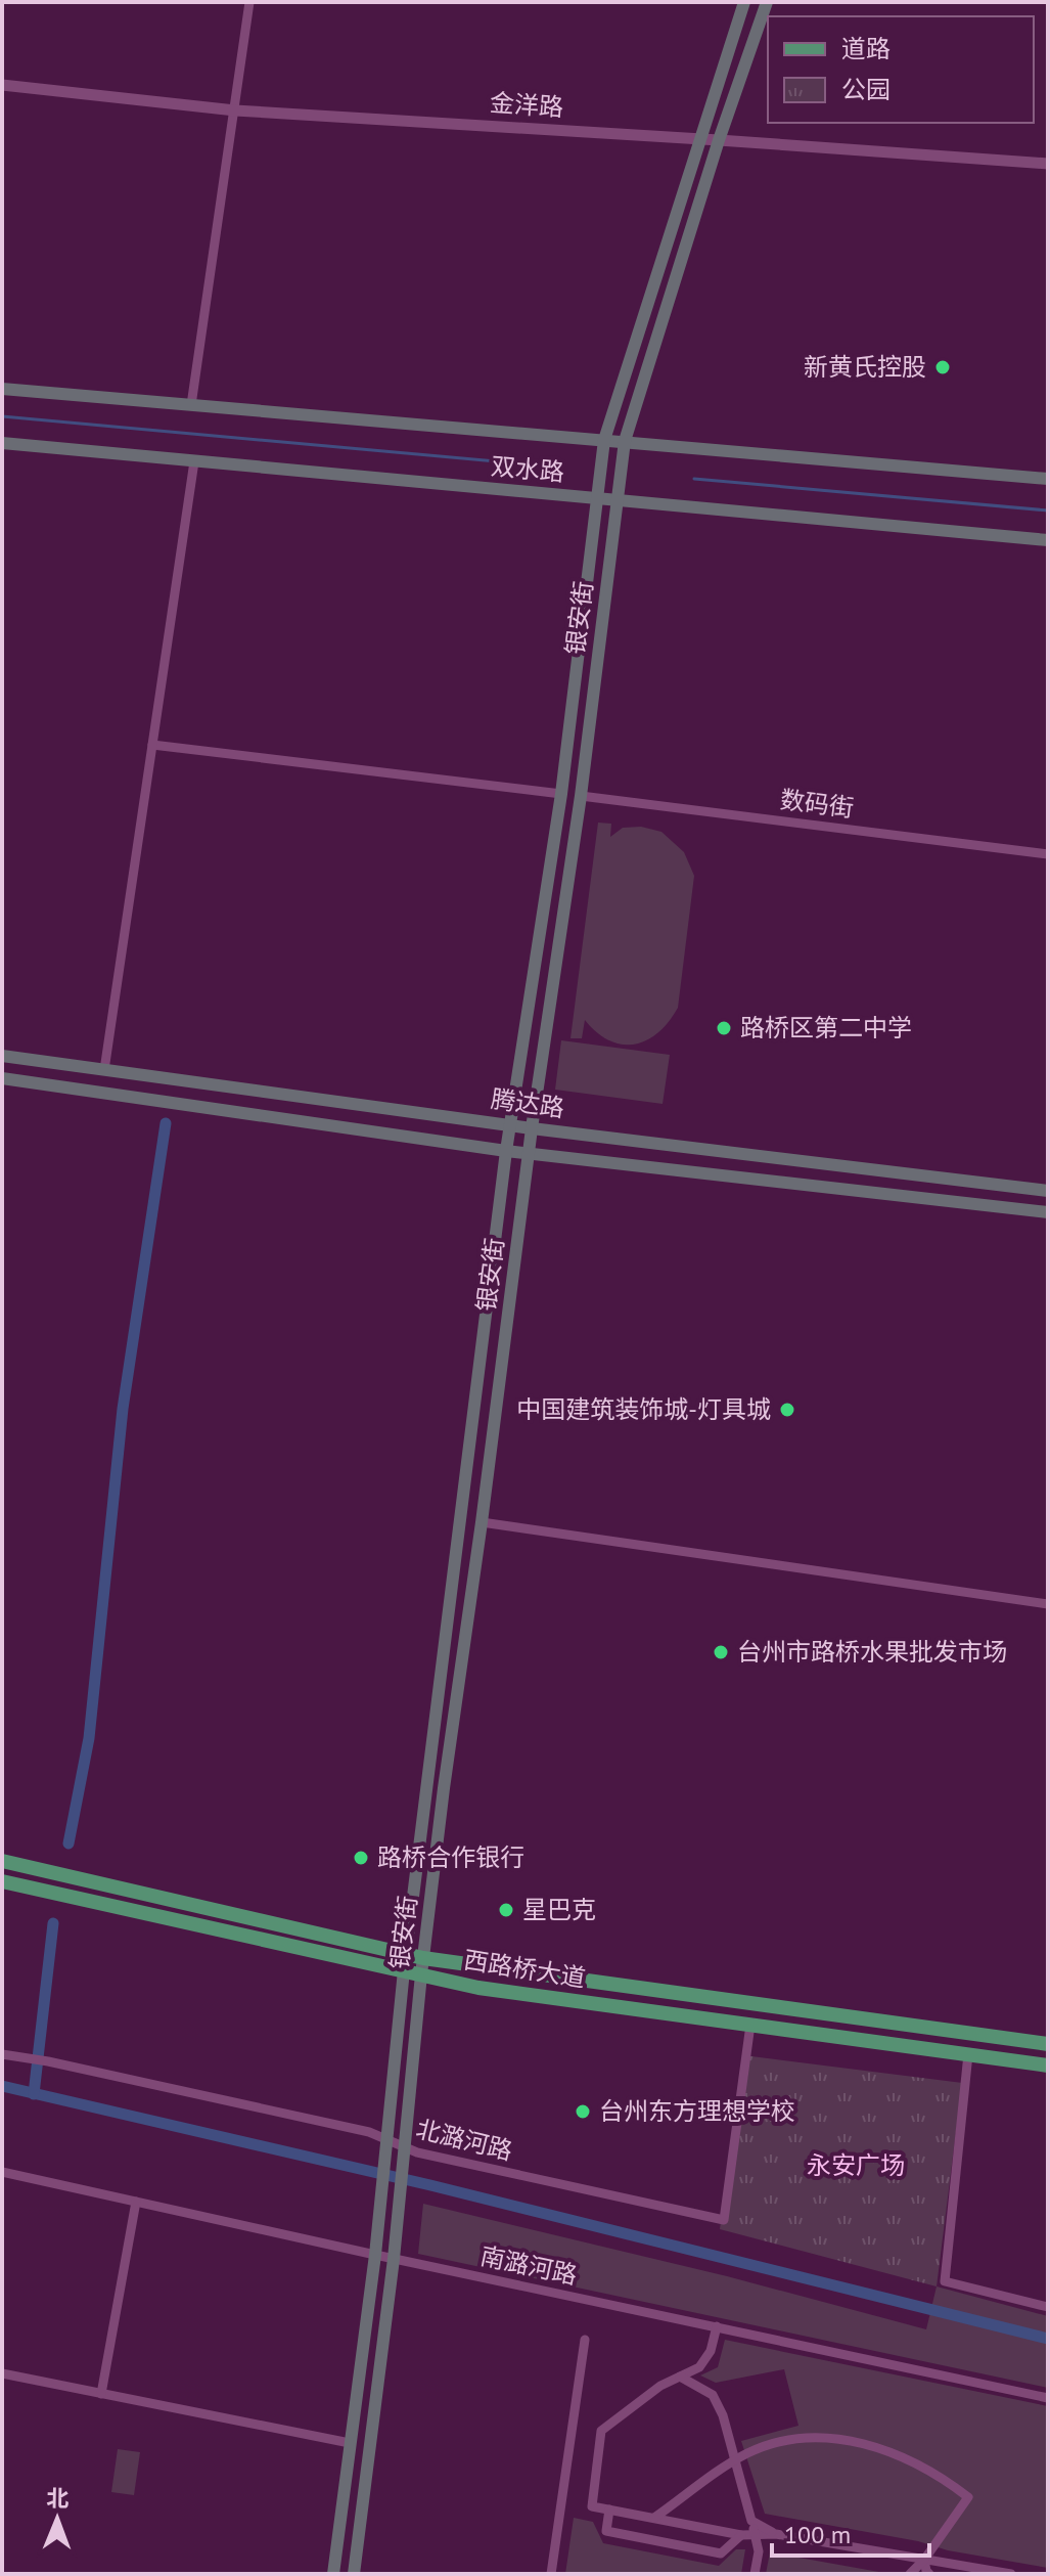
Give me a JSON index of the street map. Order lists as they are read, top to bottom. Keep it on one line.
{"streets":{"main road":["双水路","银安街","腾达路","西路桥大道"],"street":["金洋路","数码街","北潞河路","南潞河路"]},"crossings":[["金洋路","银安街"],["双水路","银安街"],["银安街","数码街"],["银安街","腾达路"],["银安街","西路桥大道"],["银安街","北潞河路"],["银安街","南潞河路"],["西路桥大道","北潞河路"]],"parks":["永安广场"],"places":["新黄氏控股","路桥区第二中学","中国建筑装饰城-灯具城","台州市路桥水果批发市场","路桥合作银行","星巴克","台州东方理想学校"],"legend":["道路","公园"],"scale_bar":"100 m","north":"top"}
